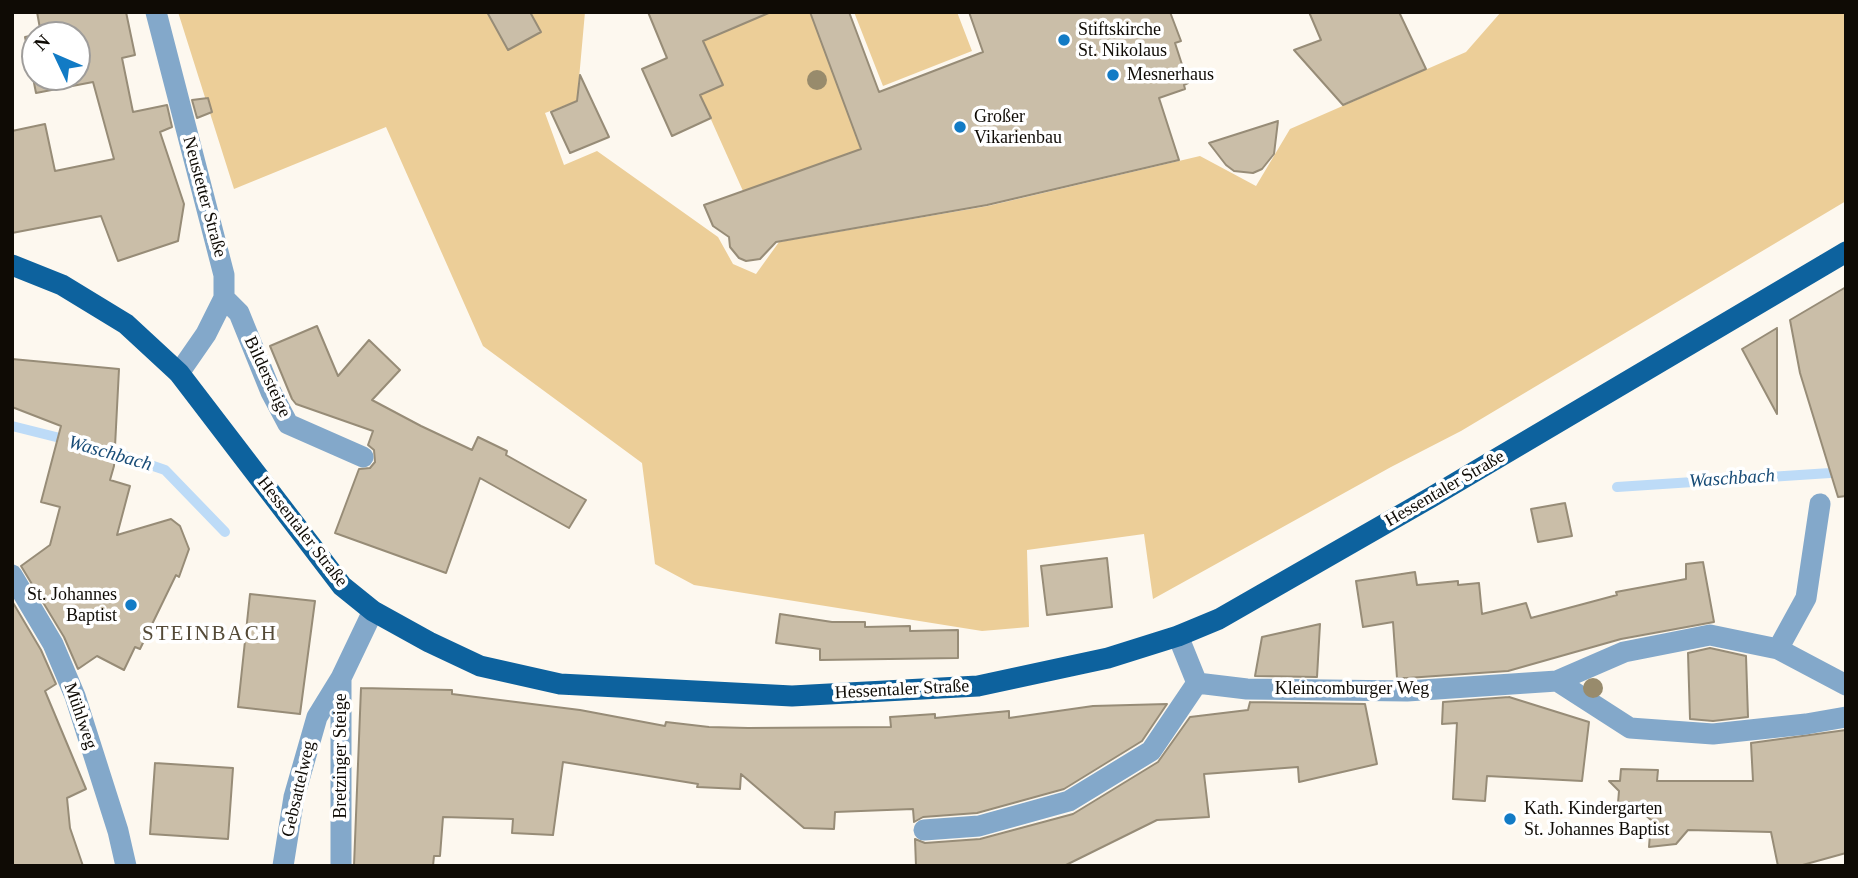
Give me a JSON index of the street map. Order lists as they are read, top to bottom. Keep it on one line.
{"streets":{"main road":["Hessentaler Straße"],"street":["Neustetter Straße","Bildersteige","Kleincomburger Weg","Mühlweg","Bretzinger Steige","Gebsattelweg"]},"crossings":[["Neustetter Straße","Bildersteige"],["Hessentaler Straße","Bretzinger Steige"],["Bretzinger Steige","Gebsattelweg"]],"districts":["STEINBACH"],"water":["Waschbach"],"places":["Stiftskirche St. Nikolaus","Mesnerhaus","Großer Vikarienbau","St. Johannes Baptist","Kath. Kindergarten St. Johannes Baptist"],"north":"top left"}
